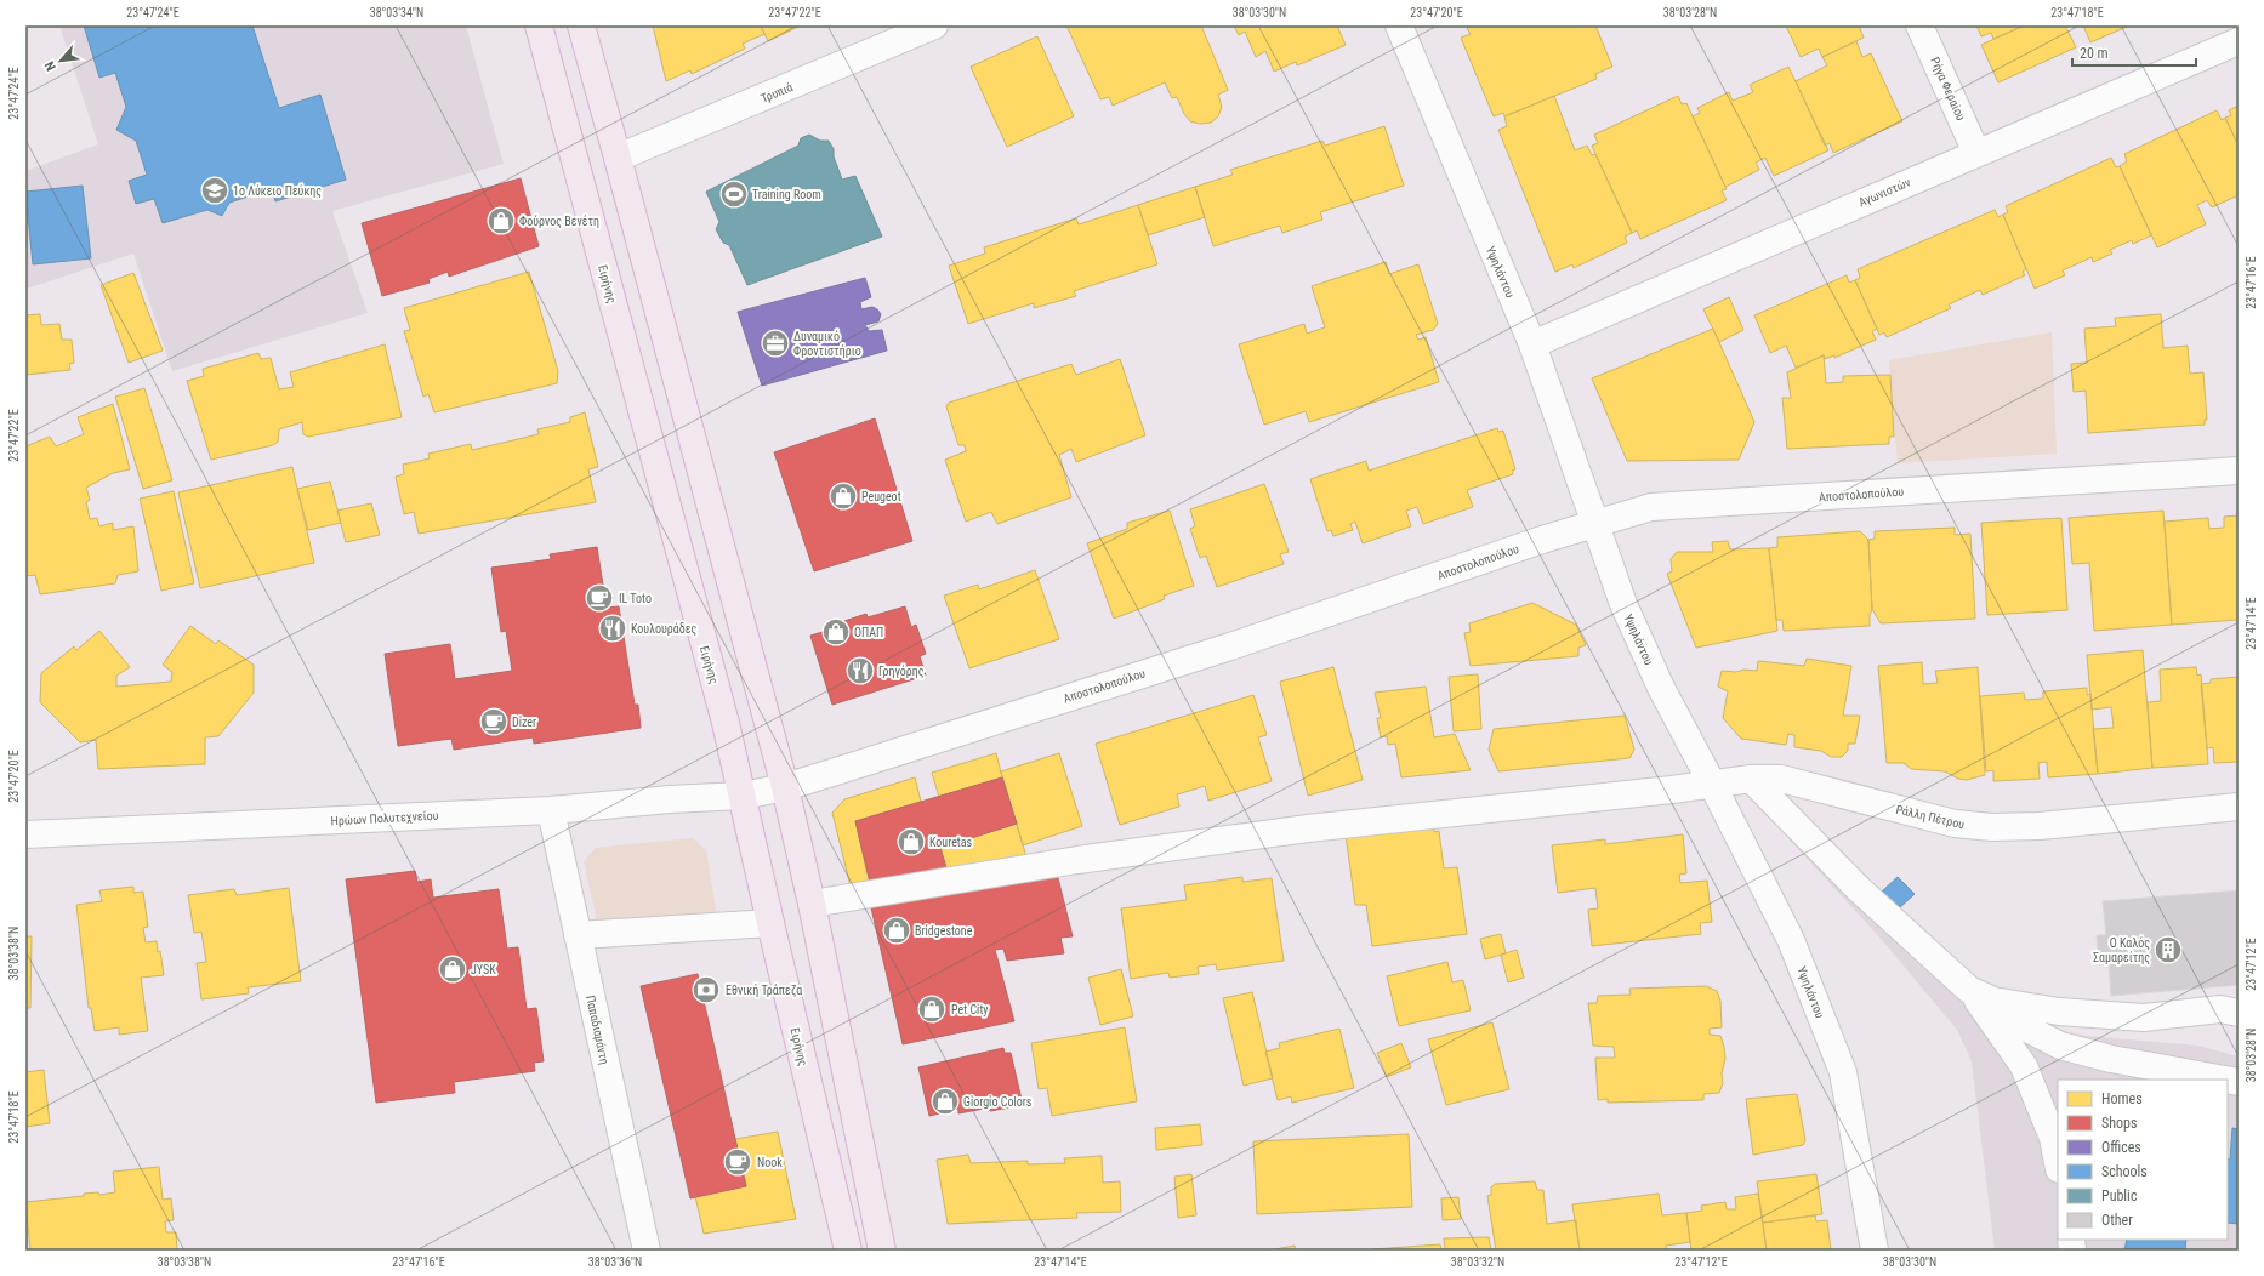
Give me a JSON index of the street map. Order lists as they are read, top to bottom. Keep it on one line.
{"streets":{"main road":["Ειρήνης"],"street":["Ρήγα Φεραίου","Τρυπιά","Αγωνιστών","Υψηλάντου","Αποστολοπούλου","Ράλλη Πέτρου","Ηρώων Πολυτεχνείου","Παπαδιαμάντη"]},"crossings":[["Ρήγα Φεραίου","Αγωνιστών"],["Αγωνιστών","Υψηλάντου"],["Υψηλάντου","Αποστολοπούλου"],["Υψηλάντου","Ράλλη Πέτρου"],["Ειρήνης","Αποστολοπούλου"],["Ειρήνης","Ηρώων Πολυτεχνείου"],["Αποστολοπούλου","Ηρώων Πολυτεχνείου"],["Ηρώων Πολυτεχνείου","Παπαδιαμάντη"]],"places":{"school or university":["1ο Λύκειο Πεύκης"],"sports":["Training Room"],"shop":["Φούρνος Βενέτη","Peugeot","ΟΠΑΠ","Kouretas","Bridgestone","JYSK","Pet City","Giorgio Colors"],"office":["Δυναμικό Φροντιστήριο"],"cafe":["IL Toto","Dizer","Nook"],"restaurant":["Κουλουράδες","Γρηγόρης"],"building":["Ο Καλός Σαμαρείτης"],"bank":["Εθνική Τράπεζα"]},"legend":["Homes","Shops","Offices","Schools","Public","Other"],"scale_bar":"20 m","north":"bottom left","coordinates":["23°47'24\"E","38°03'34\"N","23°47'22\"E","38°03'30\"N","23°47'20\"E","38°03'28\"N","23°47'18\"E","23°47'16\"E","23°47'14\"E","38°03'38\"N","23°47'12\"E","38°03'36\"N","38°03'32\"N"]}
